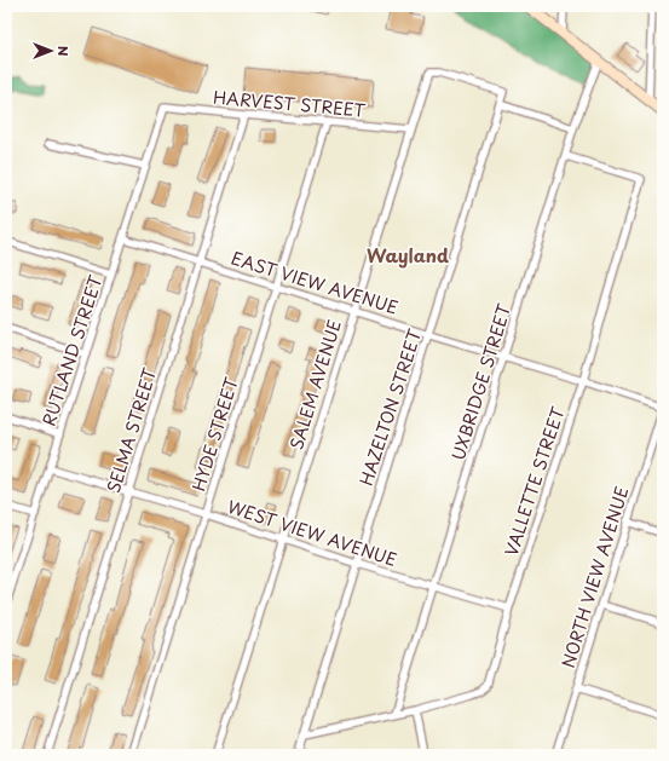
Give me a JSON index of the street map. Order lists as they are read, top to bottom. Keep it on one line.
{"streets":{"street":["HARVEST STREET","EAST VIEW AVENUE","RUTLAND STREET","UXBRIDGE STREET","SALEM AVENUE","HAZELTON STREET","SELMA STREET","HYDE STREET","VALLETTE STREET","WEST VIEW AVENUE","NORTH VIEW AVENUE"]},"crossings":[["HARVEST STREET","RUTLAND STREET"],["HARVEST STREET","SALEM AVENUE"],["HARVEST STREET","SELMA STREET"],["HARVEST STREET","HYDE STREET"],["EAST VIEW AVENUE","RUTLAND STREET"],["EAST VIEW AVENUE","UXBRIDGE STREET"],["EAST VIEW AVENUE","SALEM AVENUE"],["EAST VIEW AVENUE","HAZELTON STREET"],["EAST VIEW AVENUE","SELMA STREET"],["EAST VIEW AVENUE","HYDE STREET"],["EAST VIEW AVENUE","VALLETTE STREET"],["EAST VIEW AVENUE","NORTH VIEW AVENUE"],["RUTLAND STREET","WEST VIEW AVENUE"],["UXBRIDGE STREET","VALLETTE STREET"],["UXBRIDGE STREET","WEST VIEW AVENUE"],["SALEM AVENUE","HAZELTON STREET"],["SALEM AVENUE","WEST VIEW AVENUE"],["HAZELTON STREET","VALLETTE STREET"],["HAZELTON STREET","WEST VIEW AVENUE"],["SELMA STREET","WEST VIEW AVENUE"],["HYDE STREET","WEST VIEW AVENUE"],["VALLETTE STREET","WEST VIEW AVENUE"]],"districts":["Wayland"],"north":"right"}
